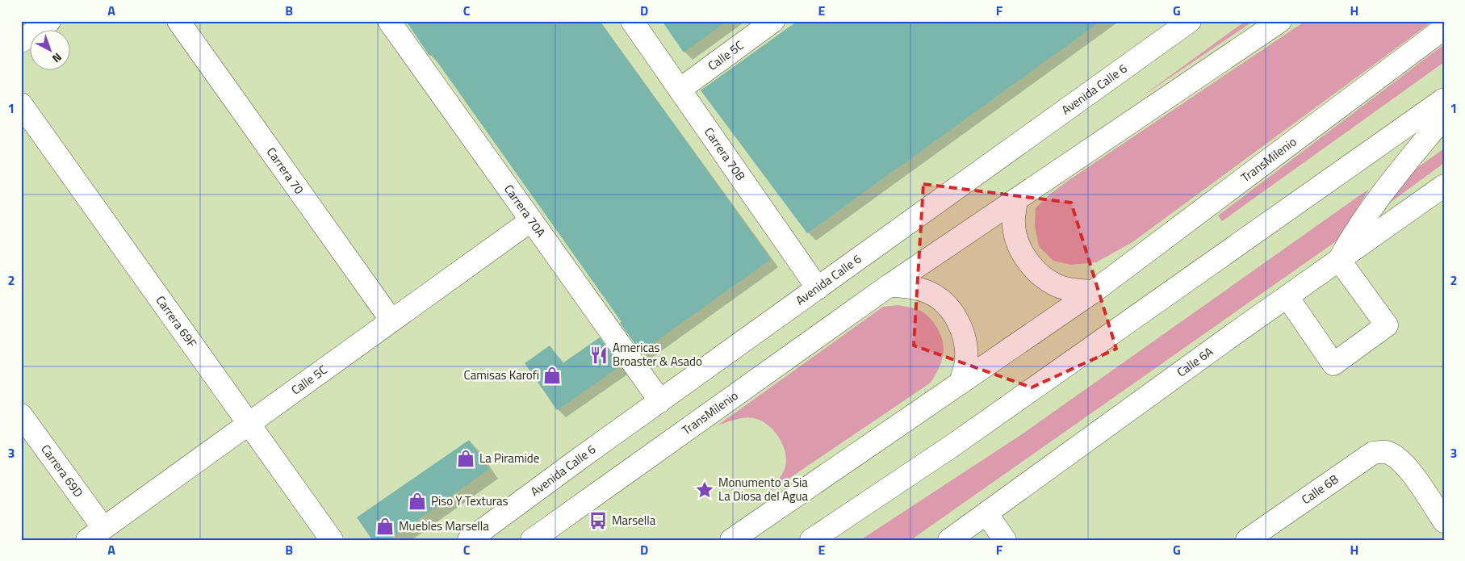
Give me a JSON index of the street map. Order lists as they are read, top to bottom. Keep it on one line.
{"streets":{"main road":["Calle 5C","Avenida Calle 6","Carrera 70B","TransMilenio","Carrera 70","Carrera 70A","Carrera 69F","Calle 6A","Carrera 69D","Calle 6B"]},"crossings":[["Calle 5C","Carrera 70B"],["Calle 5C","Carrera 70"],["Calle 5C","Carrera 70A"],["Calle 5C","Carrera 69F"],["Calle 5C","Carrera 69D"],["Avenida Calle 6","Carrera 70B"],["Avenida Calle 6","Carrera 70A"]],"places":{"restaurant":["Americas Broaster & Asado"],"shop":["Camisas Karofi","La Piramide","Piso Y Texturas","Muebles Marsella"],"place":["Monumento a Sia La Diosa del Agua"],"bus stop":["Marsella"]},"north":"bottom right","grid":{"columns":["A","B","C","D","E","F","G","H"],"rows":["1","2","3"]}}
